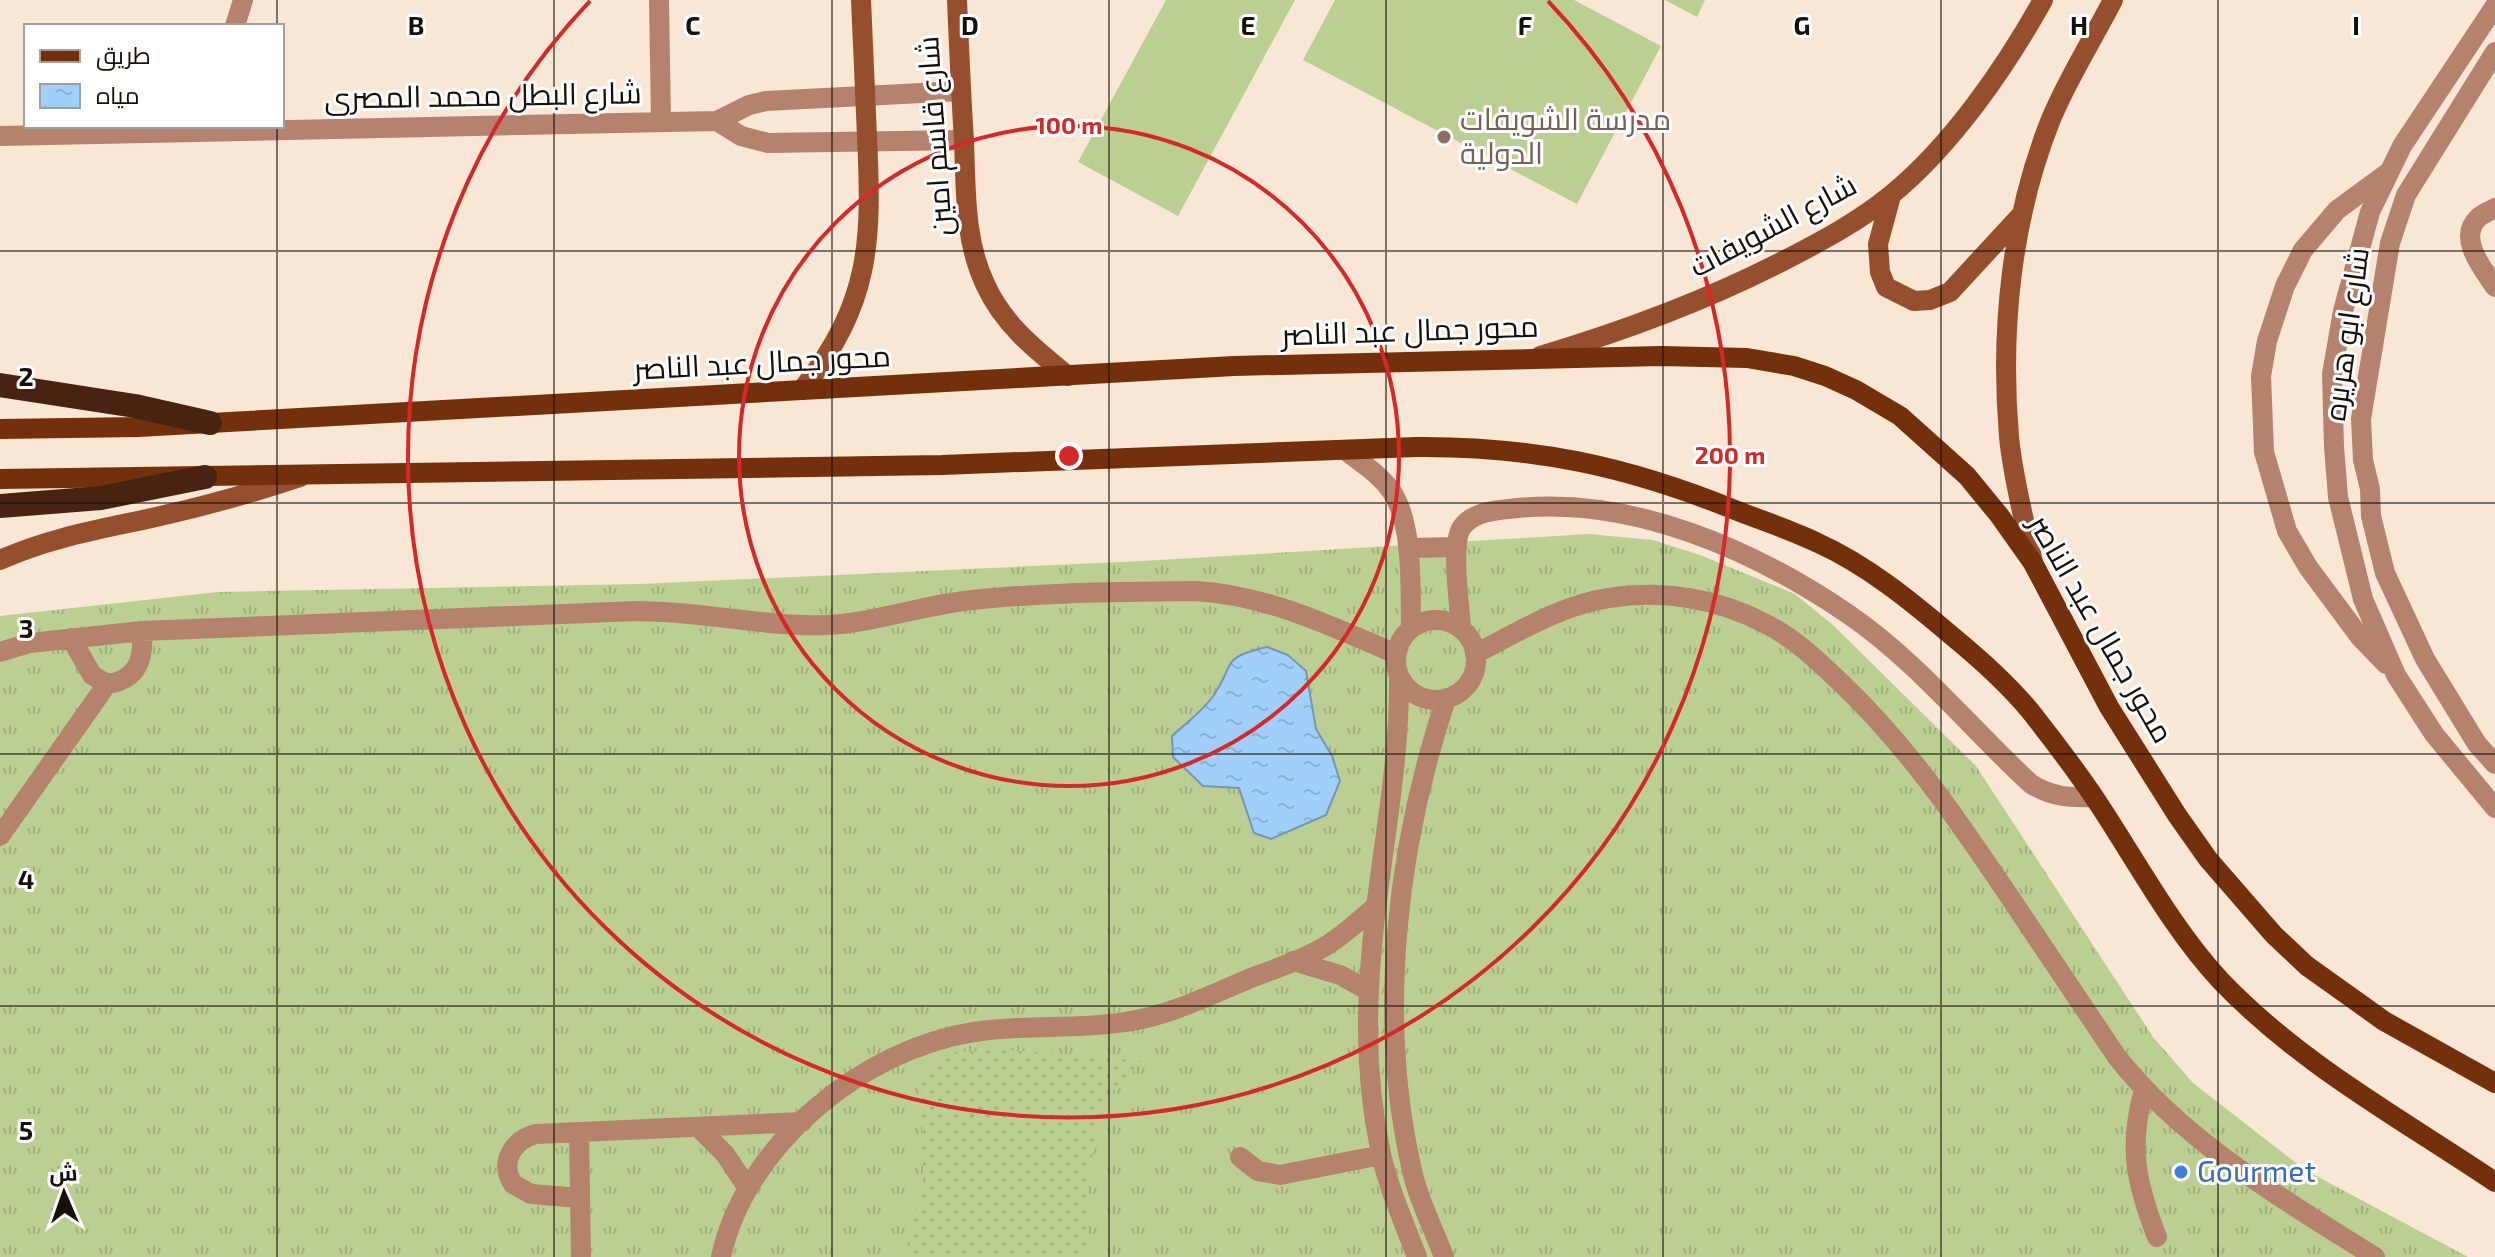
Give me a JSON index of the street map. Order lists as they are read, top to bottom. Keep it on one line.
{"streets":{"main road":["شارع قاسم امين","شارع الشويفات","محور جمال عبد الناصر"],"street":["شارع البطل محمد المصرى","شارع ابو هريره"]},"crossings":[["شارع البطل محمد المصرى","شارع قاسم امين"],["شارع قاسم امين","محور جمال عبد الناصر"],["شارع الشويفات","محور جمال عبد الناصر"]],"places":["مدرسة الشويفات الدولية","Gourmet"],"legend":["طريق","مياه"],"north":"top","grid":{"columns":["B","C","D","E","F","G","H","I"],"rows":["2","3","4","5"]},"rings":["100 m","200 m"]}
